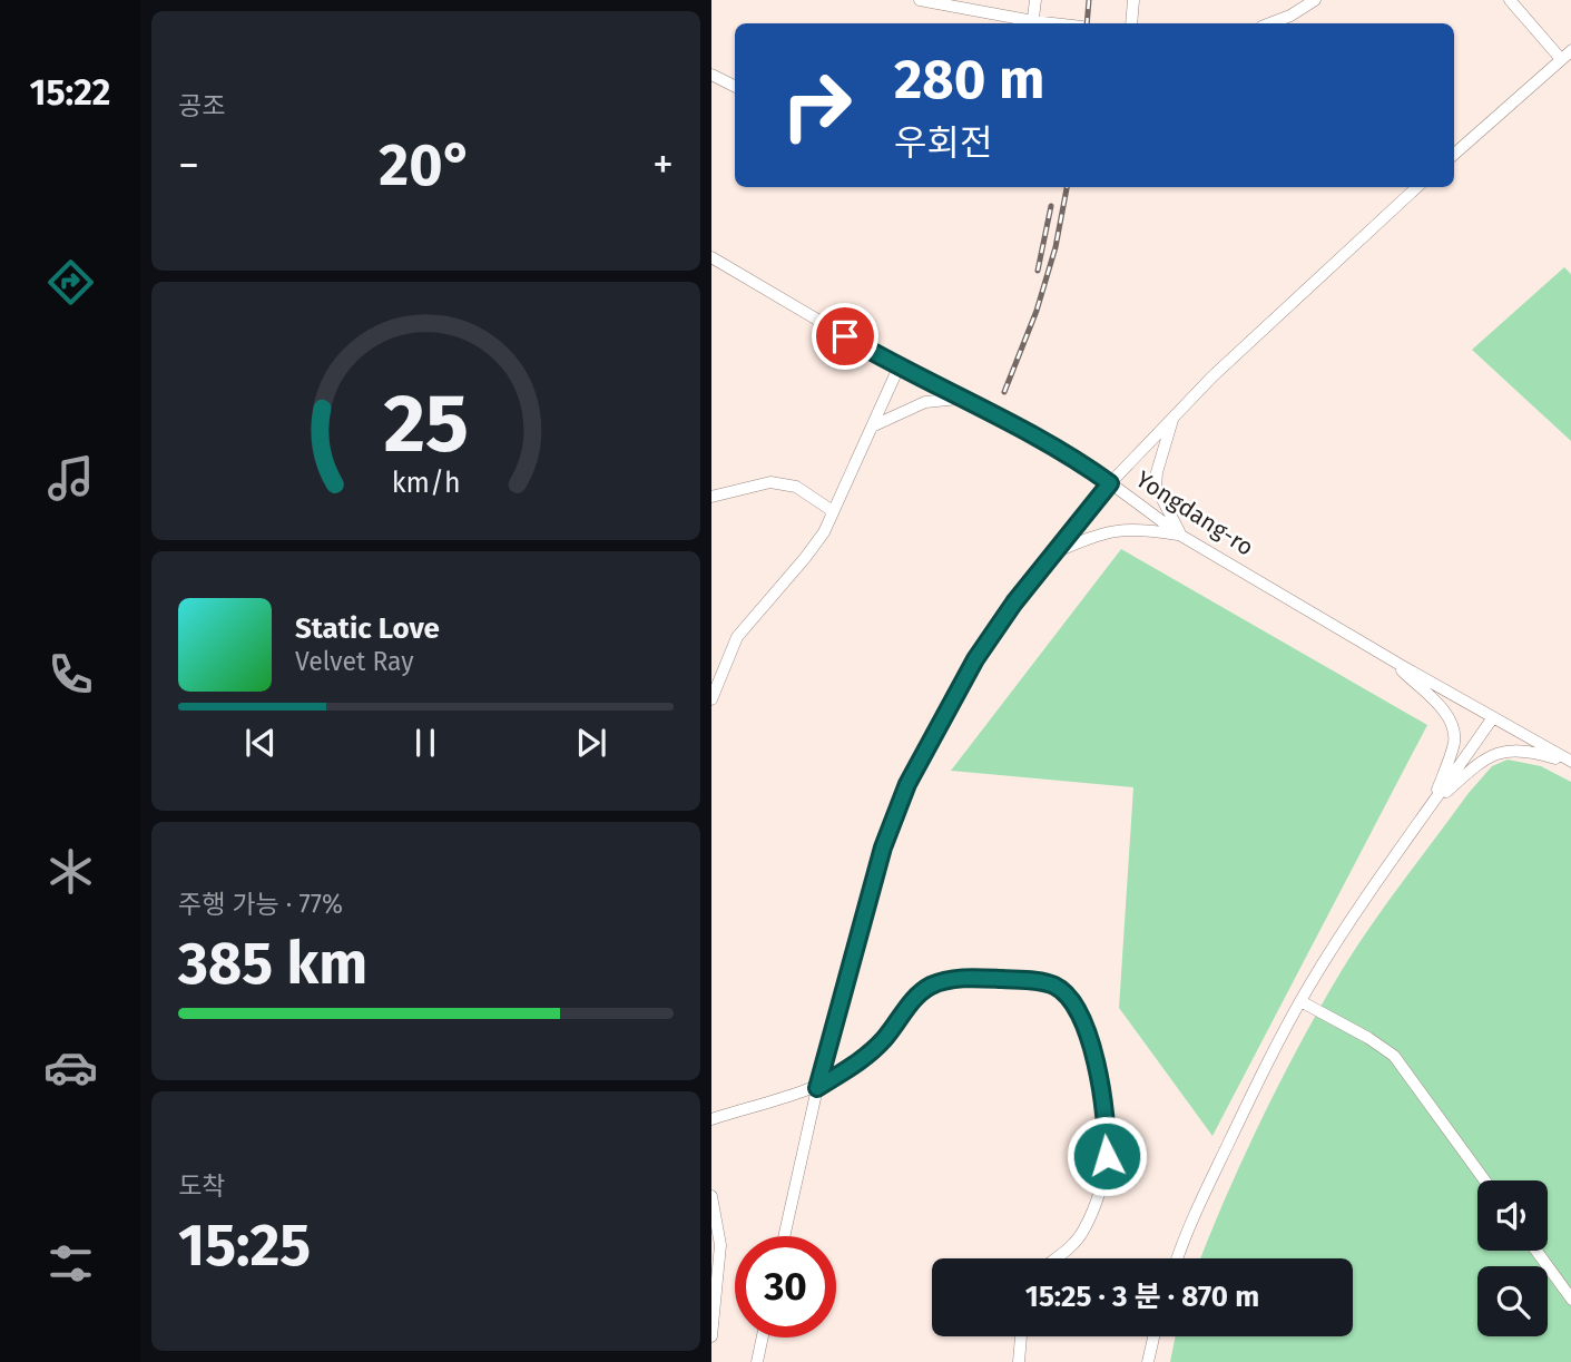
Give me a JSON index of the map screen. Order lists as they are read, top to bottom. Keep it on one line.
{"streets":{"street":["Yongdang-ro"]},"page":{"tabs":"15:22","tile":["공조",["주행 가능 · 77%","385 km"],["도착","15:25"]],"turn":["280 m","우회전"],"heat":["−","20°","+"],"song":["Static Love","Velvet Ray"],"limit":"30","trip":"15:25 · 3 분 · 870 m","gauge":["25","km/h"]}}
